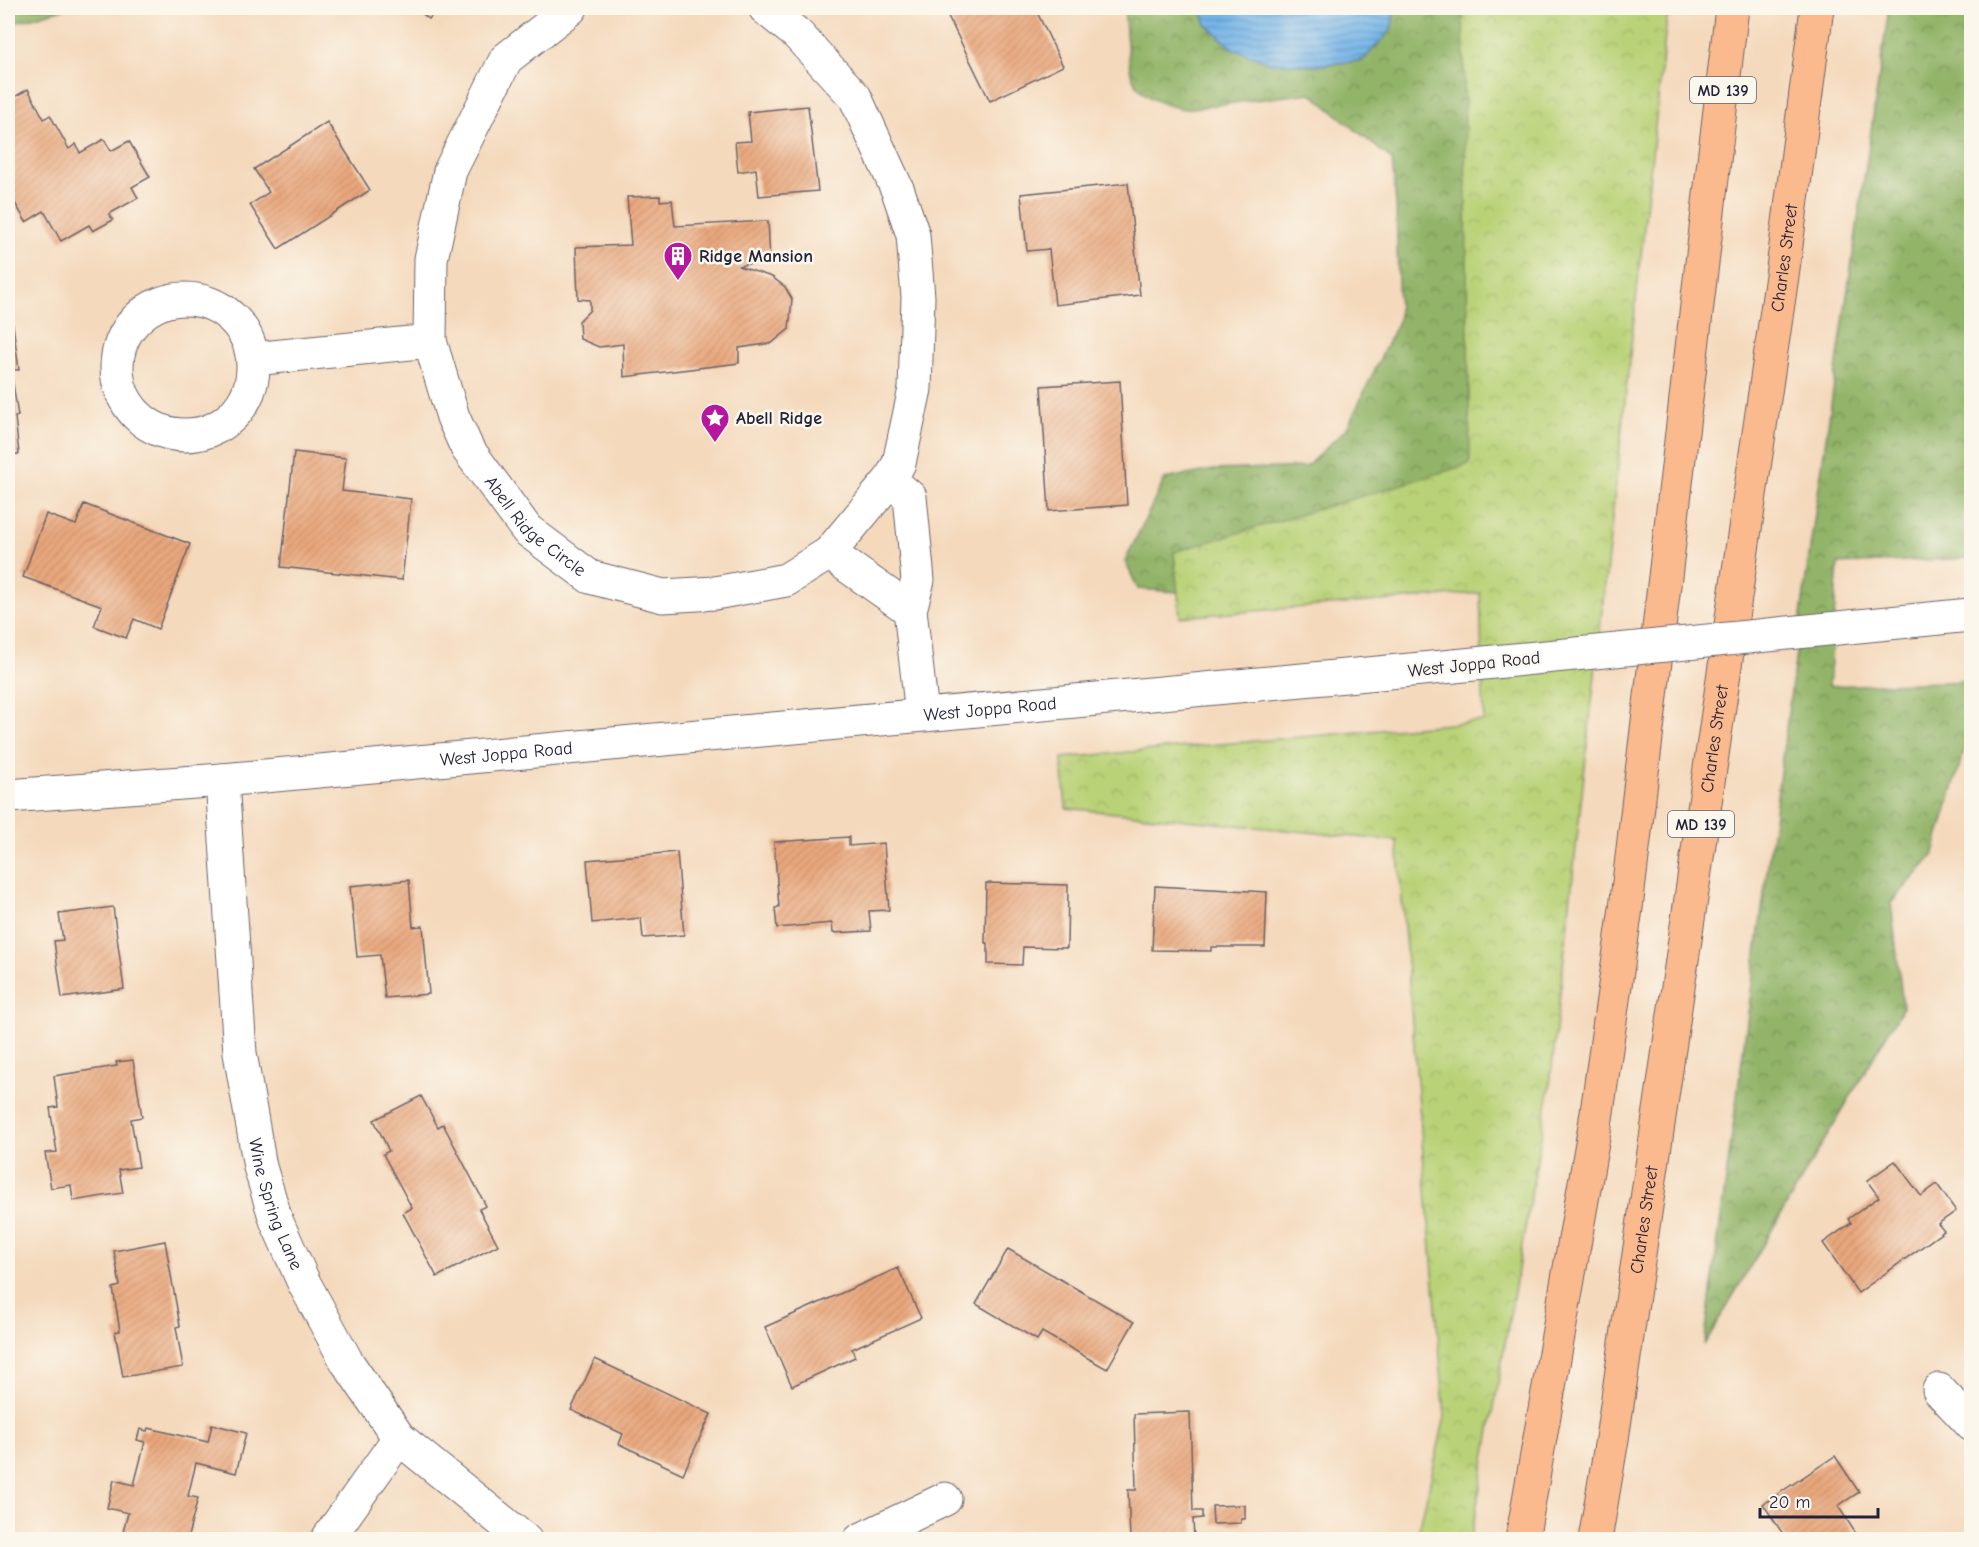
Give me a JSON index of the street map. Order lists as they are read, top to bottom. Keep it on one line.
{"streets":{"main road":["MD 139","Charles Street"],"street":["Abell Ridge Circle","West Joppa Road","Wine Spring Lane"]},"crossings":[["West Joppa Road","Wine Spring Lane"]],"places":{"building":["Ridge Mansion"],"place":["Abell Ridge"]},"scale_bar":"20 m"}
